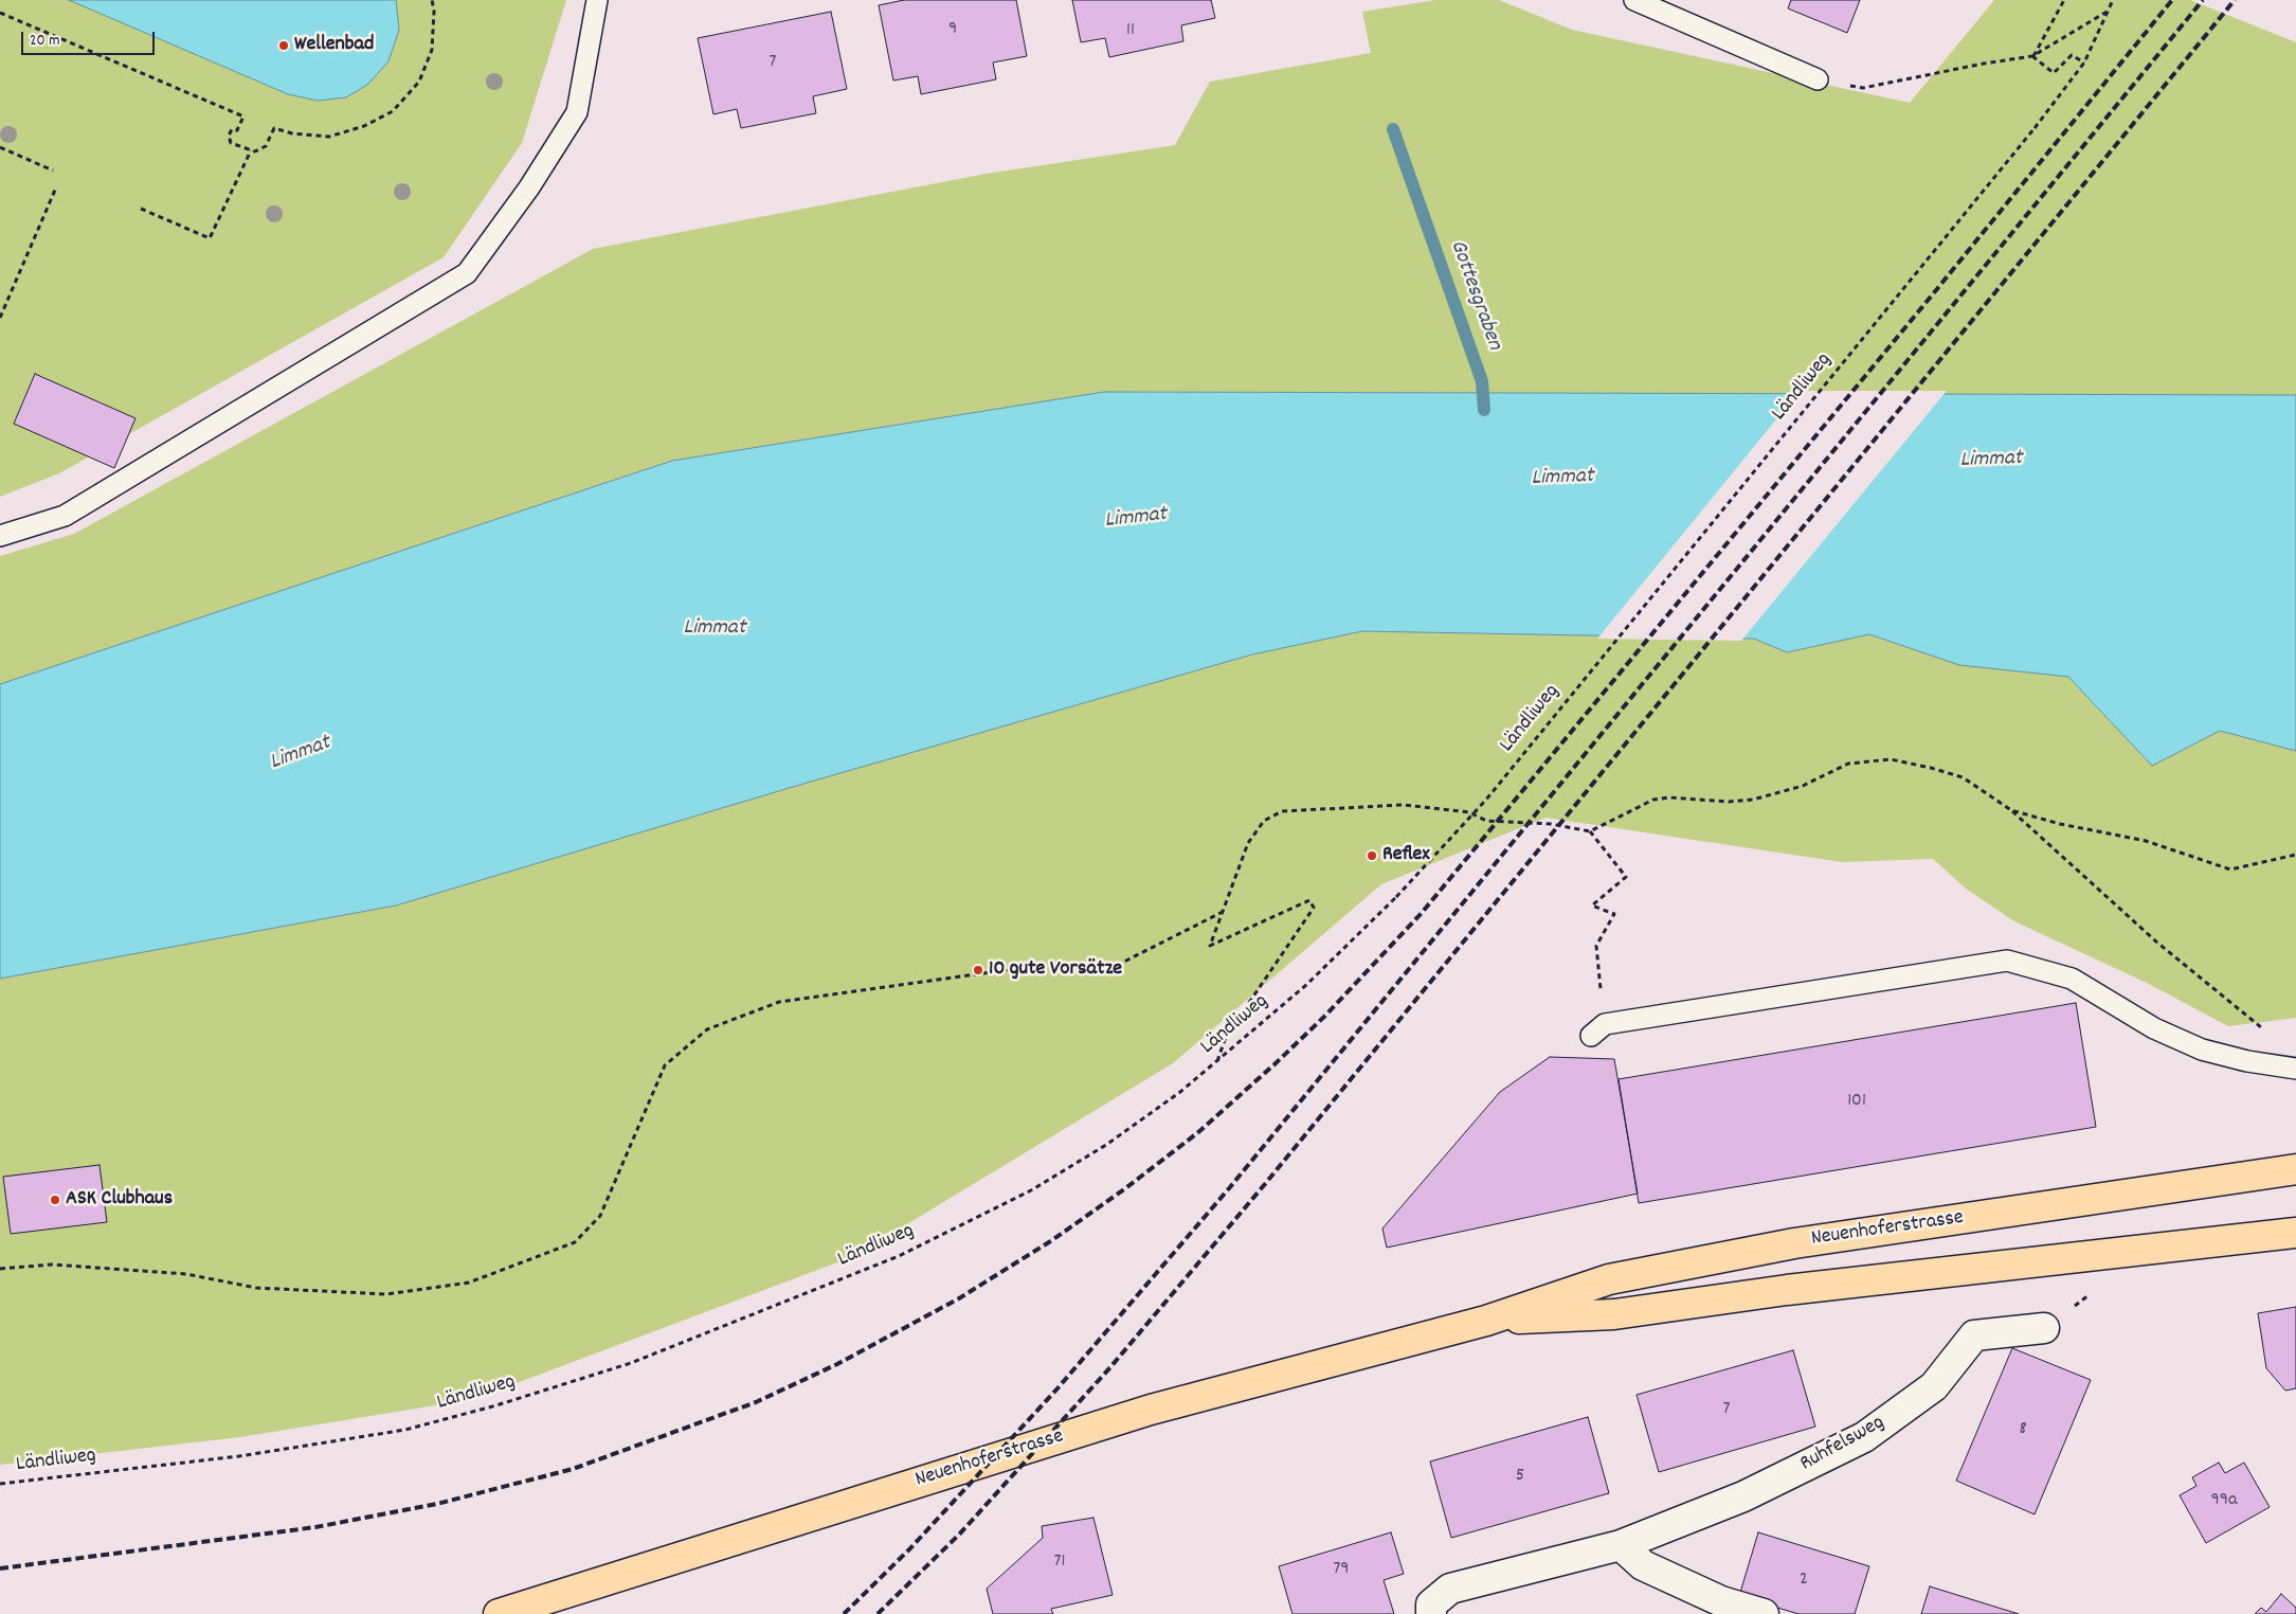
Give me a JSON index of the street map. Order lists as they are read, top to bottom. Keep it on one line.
{"streets":{"main road":["Neuenhoferstrasse"],"street":["Ruhfelsweg"],"path":["Ländliweg"]},"water":["Gottesgraben","Limmat"],"places":["Wellenbad","Reflex","10 gute Vorsätze","ASK Clubhaus"],"house_numbers":["9","11","7","101","7","8","5","99a","71","79","2"],"scale_bar":"20 m"}
